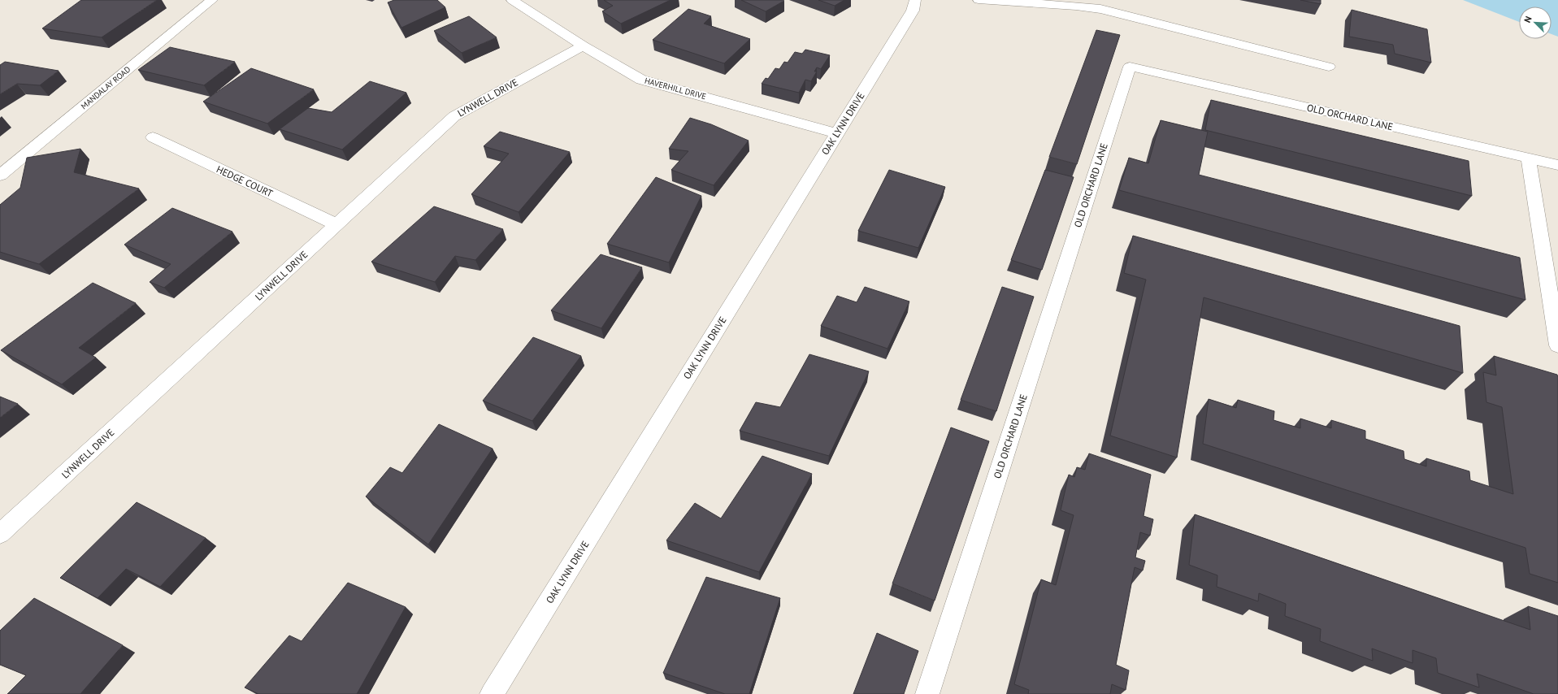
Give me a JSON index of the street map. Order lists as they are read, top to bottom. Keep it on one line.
{"streets":{"street":["MANDALAY ROAD","HAVERHILL DRIVE","LYNWELL DRIVE","OLD ORCHARD LANE","OAK LYNN DRIVE","HEDGE COURT"]},"crossings":[["HAVERHILL DRIVE","LYNWELL DRIVE"],["HAVERHILL DRIVE","OAK LYNN DRIVE"],["LYNWELL DRIVE","HEDGE COURT"]],"north":"top left"}
